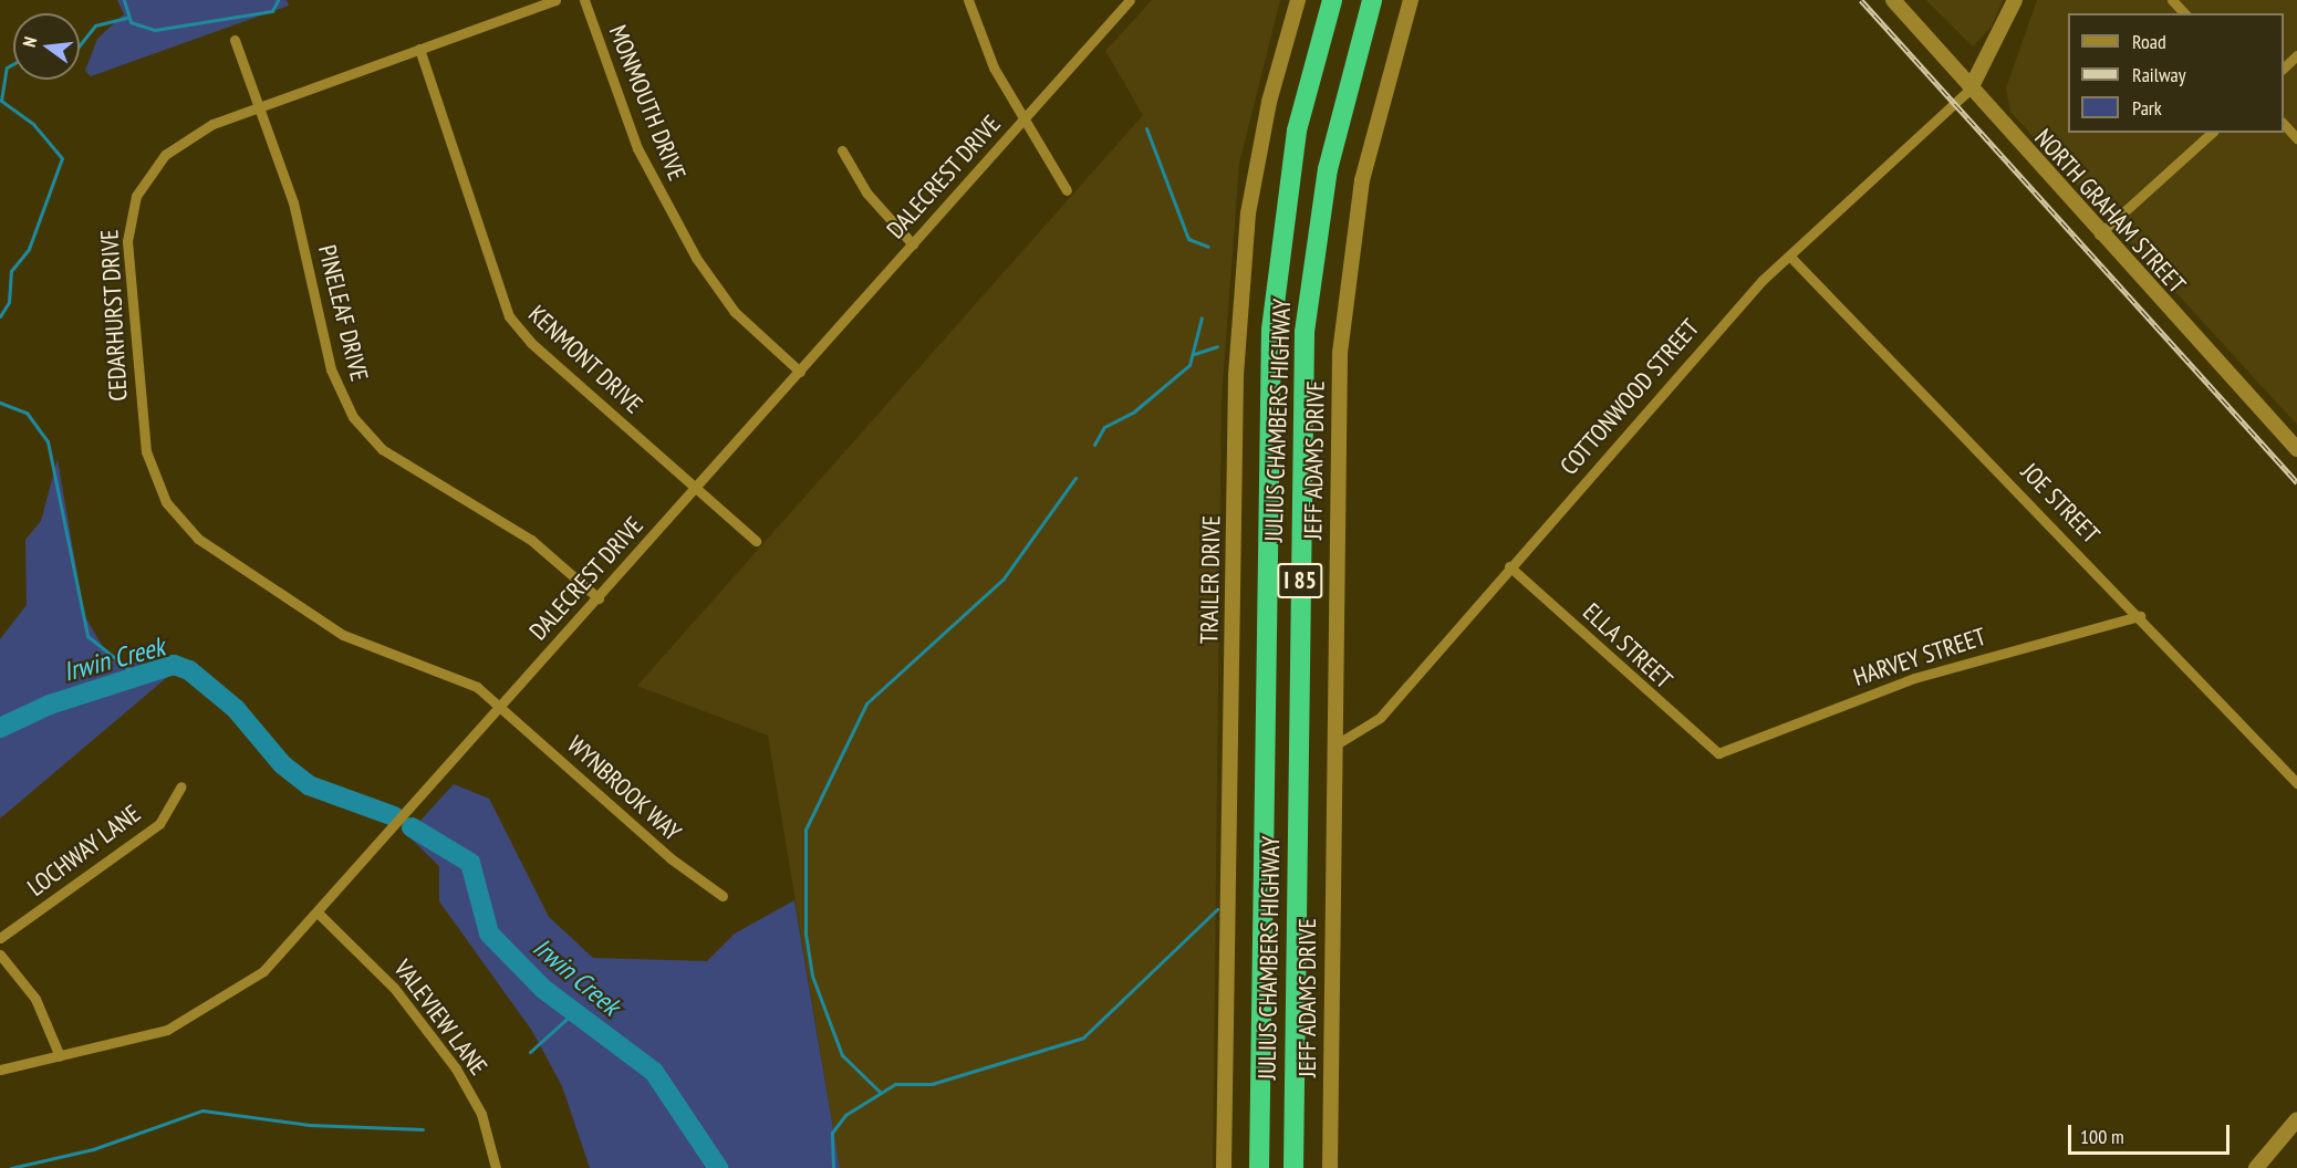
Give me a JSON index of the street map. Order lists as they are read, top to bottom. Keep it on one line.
{"streets":{"highway":["JULIUS CHAMBERS HIGHWAY","I 85"],"street":["MONMOUTH DRIVE","DALECREST DRIVE","NORTH GRAHAM STREET","PINELEAF DRIVE","CEDARHURST DRIVE","KENMONT DRIVE","COTTONWOOD STREET","JEFF ADAMS DRIVE","JOE STREET","TRAILER DRIVE","ELLA STREET","HARVEY STREET","WYNBROOK WAY","LOCHWAY LANE","VALEVIEW LANE"]},"crossings":[["MONMOUTH DRIVE","DALECREST DRIVE"],["DALECREST DRIVE","PINELEAF DRIVE"],["DALECREST DRIVE","CEDARHURST DRIVE"],["DALECREST DRIVE","KENMONT DRIVE"],["DALECREST DRIVE","WYNBROOK WAY"],["DALECREST DRIVE","VALEVIEW LANE"],["NORTH GRAHAM STREET","COTTONWOOD STREET"],["PINELEAF DRIVE","CEDARHURST DRIVE"],["CEDARHURST DRIVE","KENMONT DRIVE"],["CEDARHURST DRIVE","WYNBROOK WAY"],["COTTONWOOD STREET","JEFF ADAMS DRIVE"],["COTTONWOOD STREET","JOE STREET"],["COTTONWOOD STREET","ELLA STREET"],["JOE STREET","HARVEY STREET"],["ELLA STREET","HARVEY STREET"]],"water":["Irwin Creek"],"legend":["Road","Railway","Park"],"scale_bar":"100 m","north":"left"}
